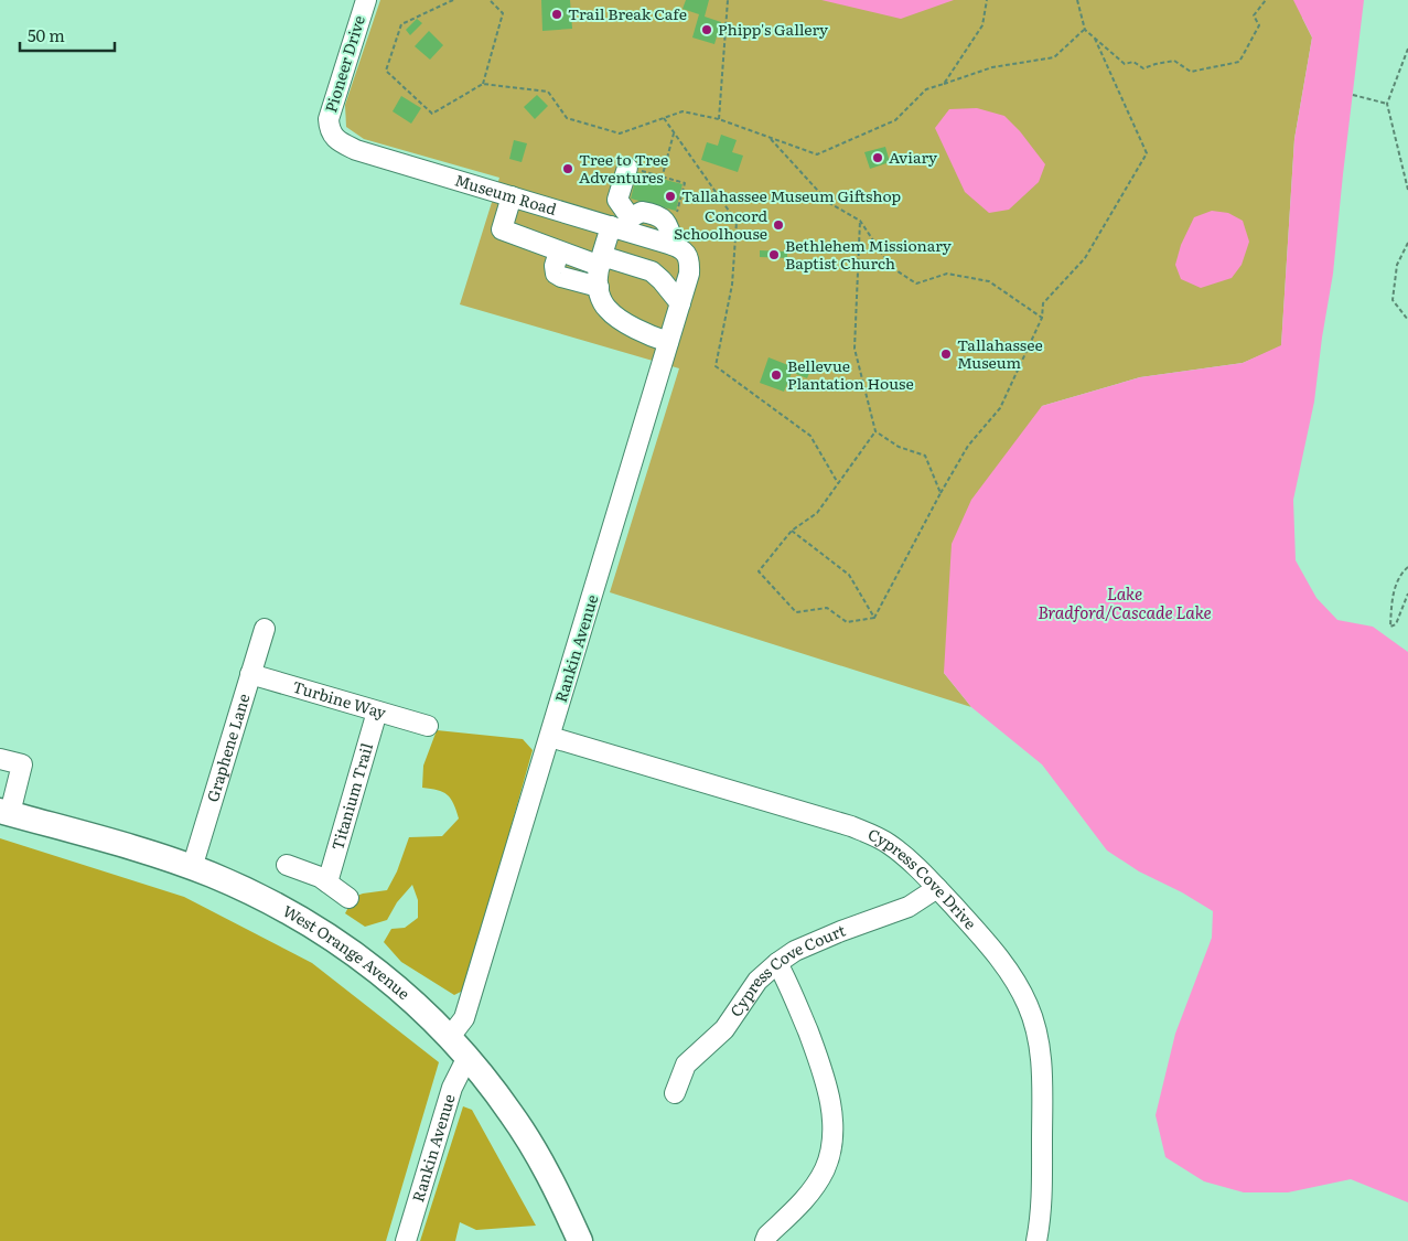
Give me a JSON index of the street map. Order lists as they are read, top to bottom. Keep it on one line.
{"streets":{"main road":["West Orange Avenue"],"street":["Pioneer Drive","Museum Road","Rankin Avenue","Turbine Way","Graphene Lane","Titanium Trail","Cypress Cove Drive","Cypress Cove Court"]},"crossings":[["Pioneer Drive","Museum Road"],["Museum Road","Rankin Avenue"],["Rankin Avenue","Cypress Cove Drive"],["Rankin Avenue","West Orange Avenue"],["Turbine Way","Graphene Lane"],["Turbine Way","Titanium Trail"],["Graphene Lane","West Orange Avenue"],["Cypress Cove Drive","Cypress Cove Court"]],"water":["Lake Bradford/Cascade Lake"],"places":["Trail Break Cafe","Phipp's Gallery","Aviary","Tree to Tree Adventures","Tallahassee Museum Giftshop","Concord Schoolhouse","Bethlehem Missionary Baptist Church","Tallahassee Museum","Bellevue Plantation House"],"scale_bar":"50 m"}
